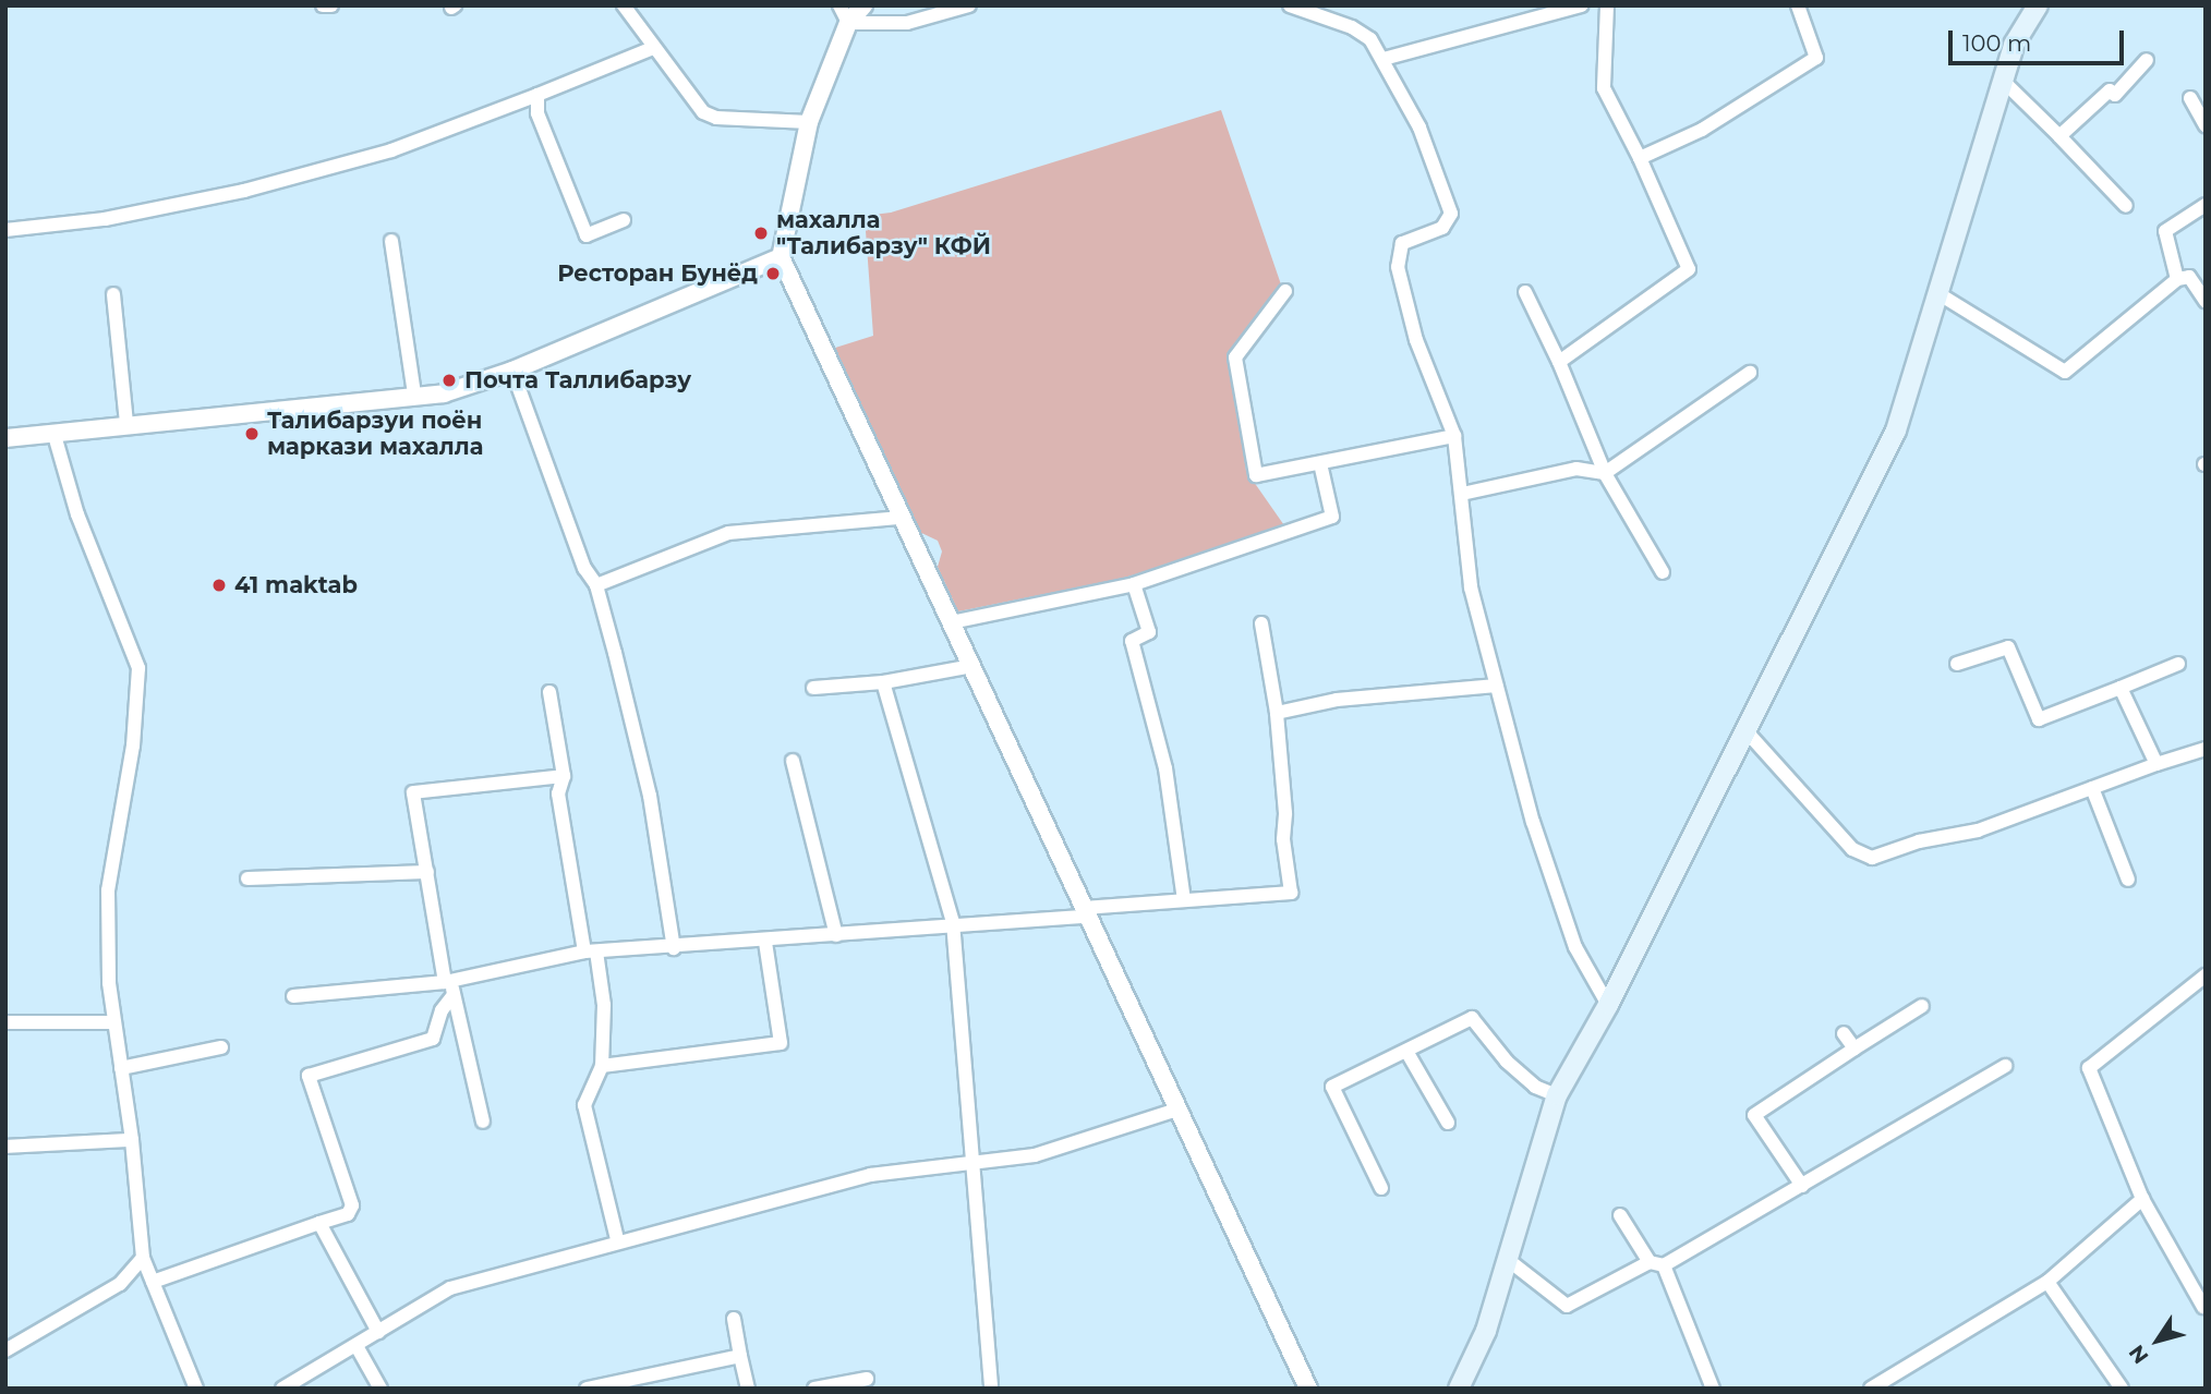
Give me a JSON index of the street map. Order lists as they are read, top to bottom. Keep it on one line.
{"places":["махалла \"Талибарзу\" КФЙ","Ресторан Бунёд","Почта Таллибарзу","Талибарзуи поён маркази махалла","41 maktab"],"scale_bar":"100 m","north":"bottom left"}
